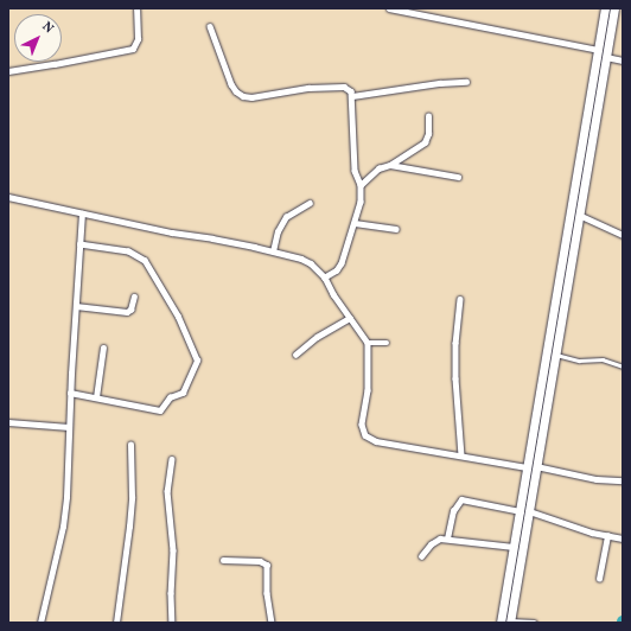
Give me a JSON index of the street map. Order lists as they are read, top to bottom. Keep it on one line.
{"north":"top right"}
